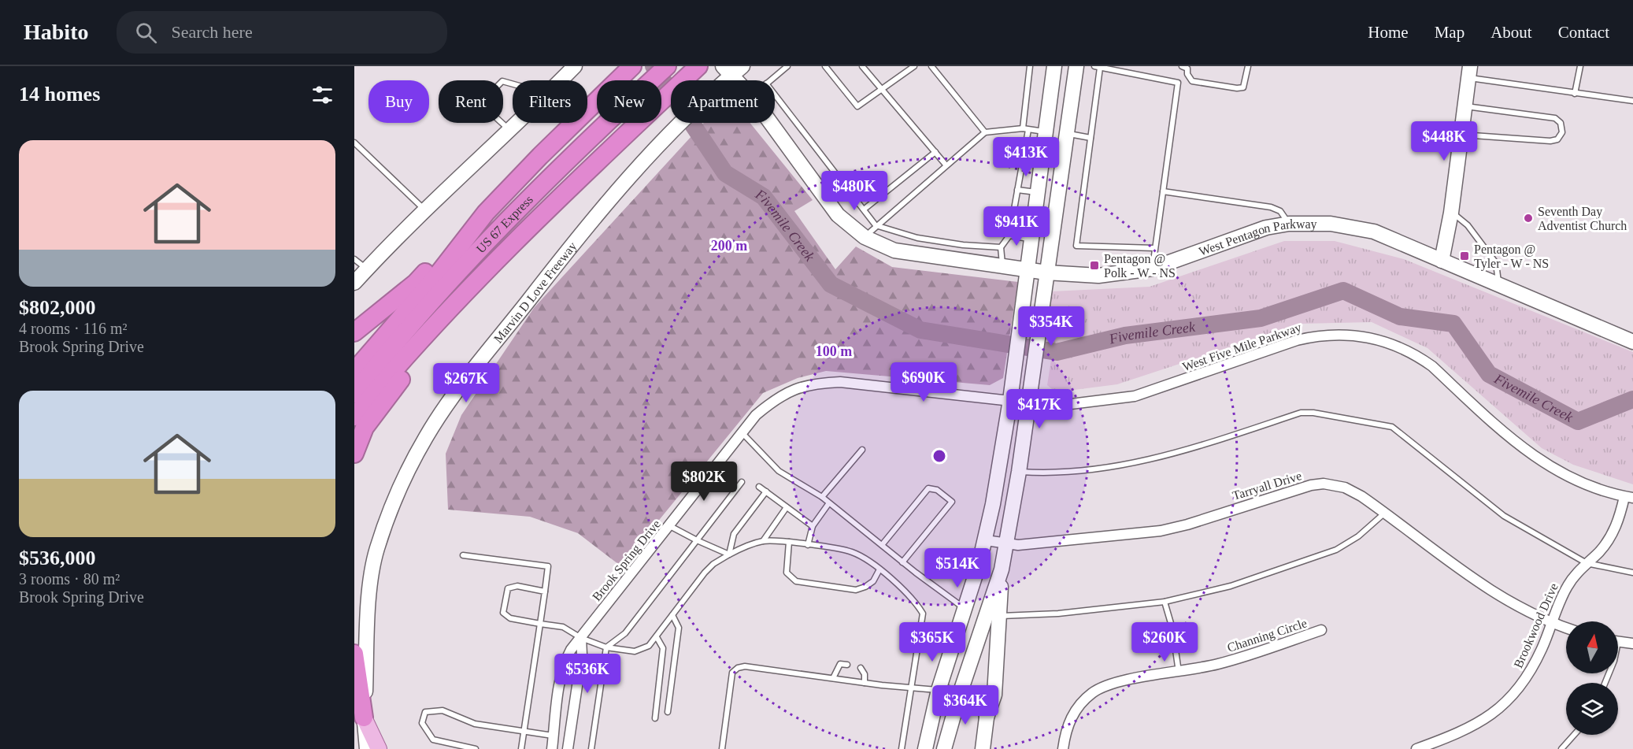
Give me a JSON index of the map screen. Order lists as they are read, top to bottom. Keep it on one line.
{"streets":{"highway":["US 67 Express"],"main road":["West Pentagon Parkway","Marvin D Love Freeway"],"street":["West Five Mile Parkway","Tarryall Drive","Brook Spring Drive","Brookwood Drive","Channing Circle"]},"crossings":[["West Pentagon Parkway","Marvin D Love Freeway"],["West Five Mile Parkway","Brook Spring Drive"],["West Five Mile Parkway","Brookwood Drive"],["Tarryall Drive","Brookwood Drive"]],"water":["Fivemile Creek"],"places":{"other":["Seventh Day Adventist Church"],"transit":["Pentagon @ Tyler - W - NS","Pentagon @ Polk - W - NS"]},"north":"top","page":{"header":"Habito","search":"Search here","nav":["Home","Map","About","Contact"],"heading":"14 homes","chip":["Buy","Rent","Filters","New","Apartment"],"price":["$448K","$413K","$480K","$941K","$354K","$690K","$267K","$417K","$802K","$514K","$365K","$260K","$536K","$364K"],"list":[{"name":"$802,000","note":"4 rooms · 116 m² · Brook Spring Drive"},{"name":"$536,000","note":"3 rooms · 80 m² · Brook Spring Drive"}]},"rings":["200 m","100 m"]}
